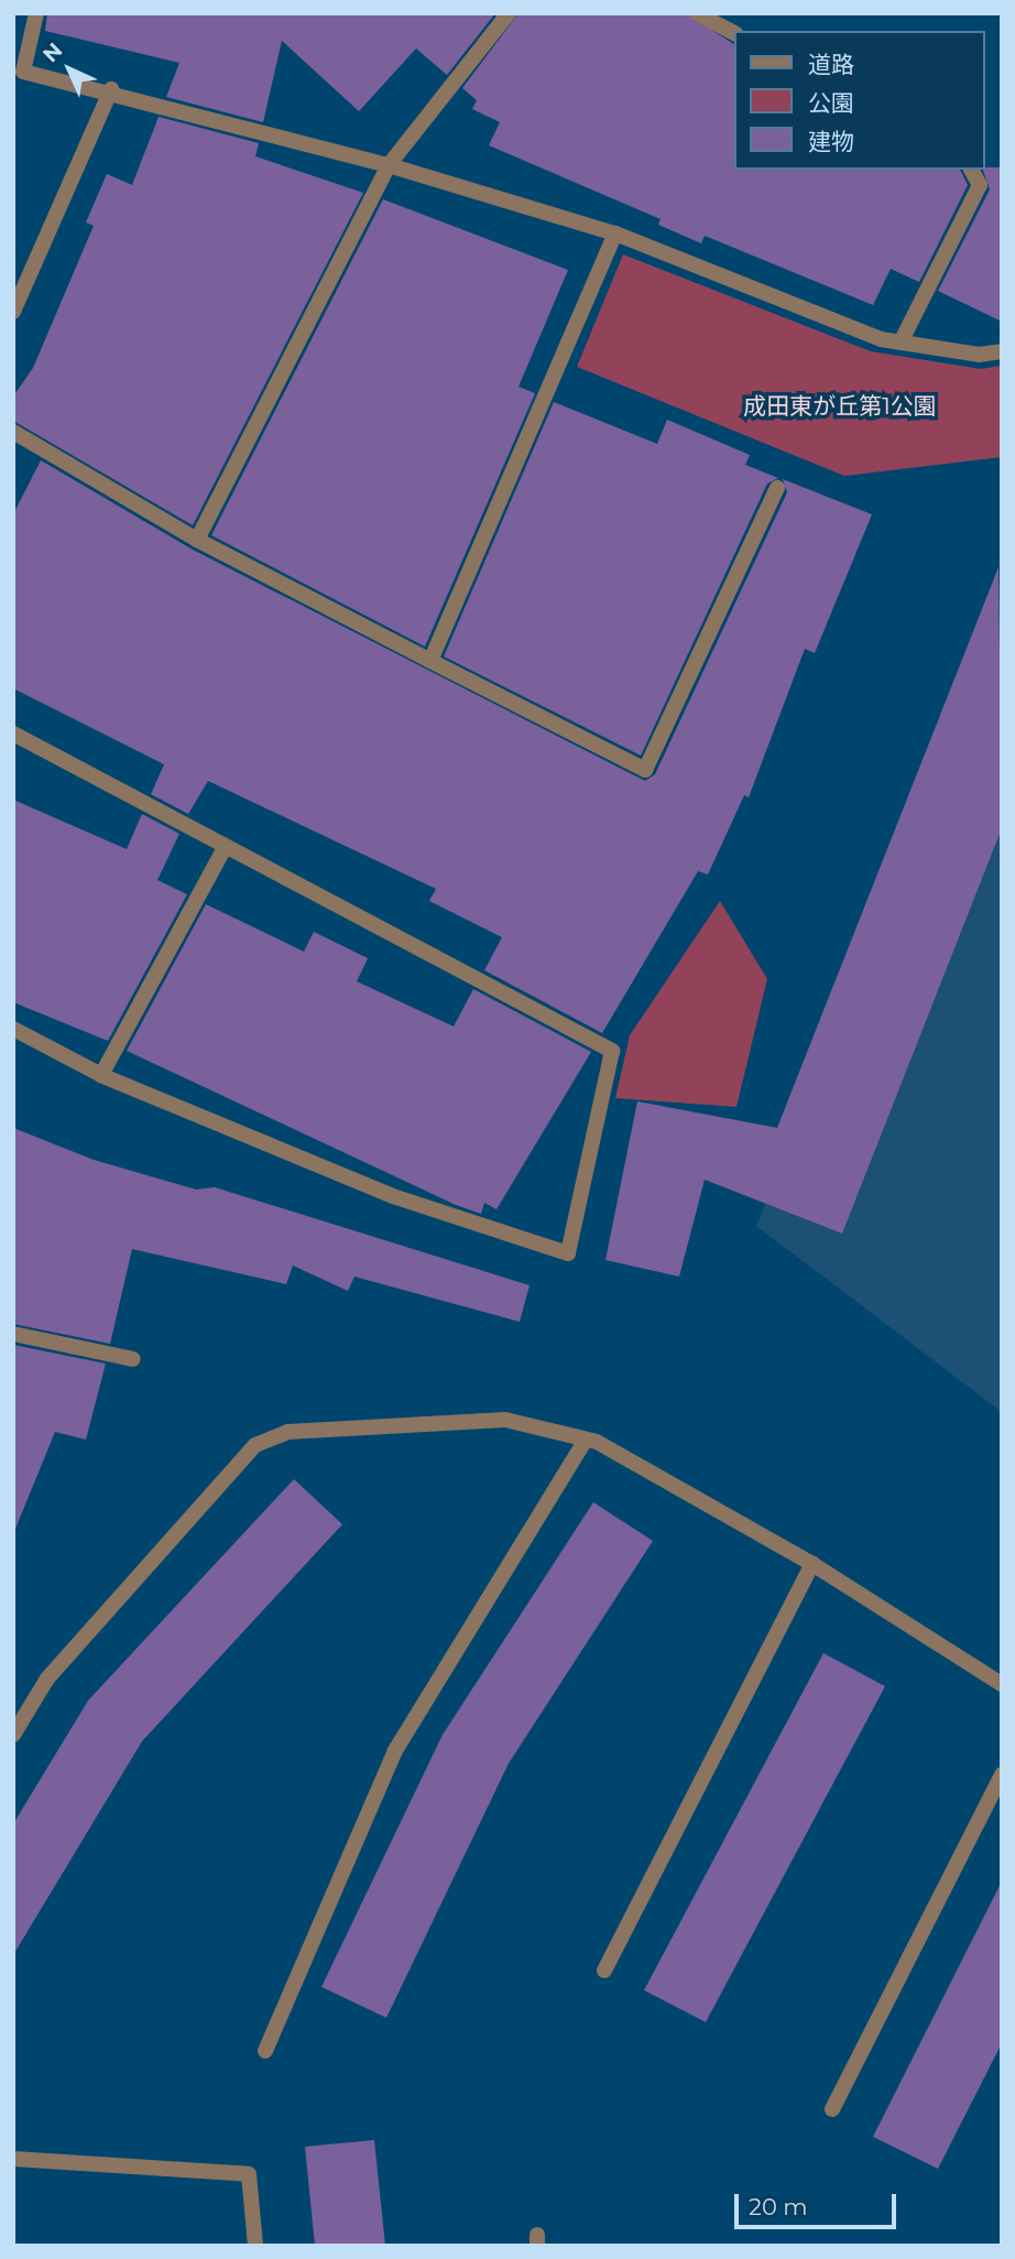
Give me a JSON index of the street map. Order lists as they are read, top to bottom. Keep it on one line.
{"parks":["成田東が丘第1公園"],"legend":["道路","公園","建物"],"scale_bar":"20 m","north":"top left"}
